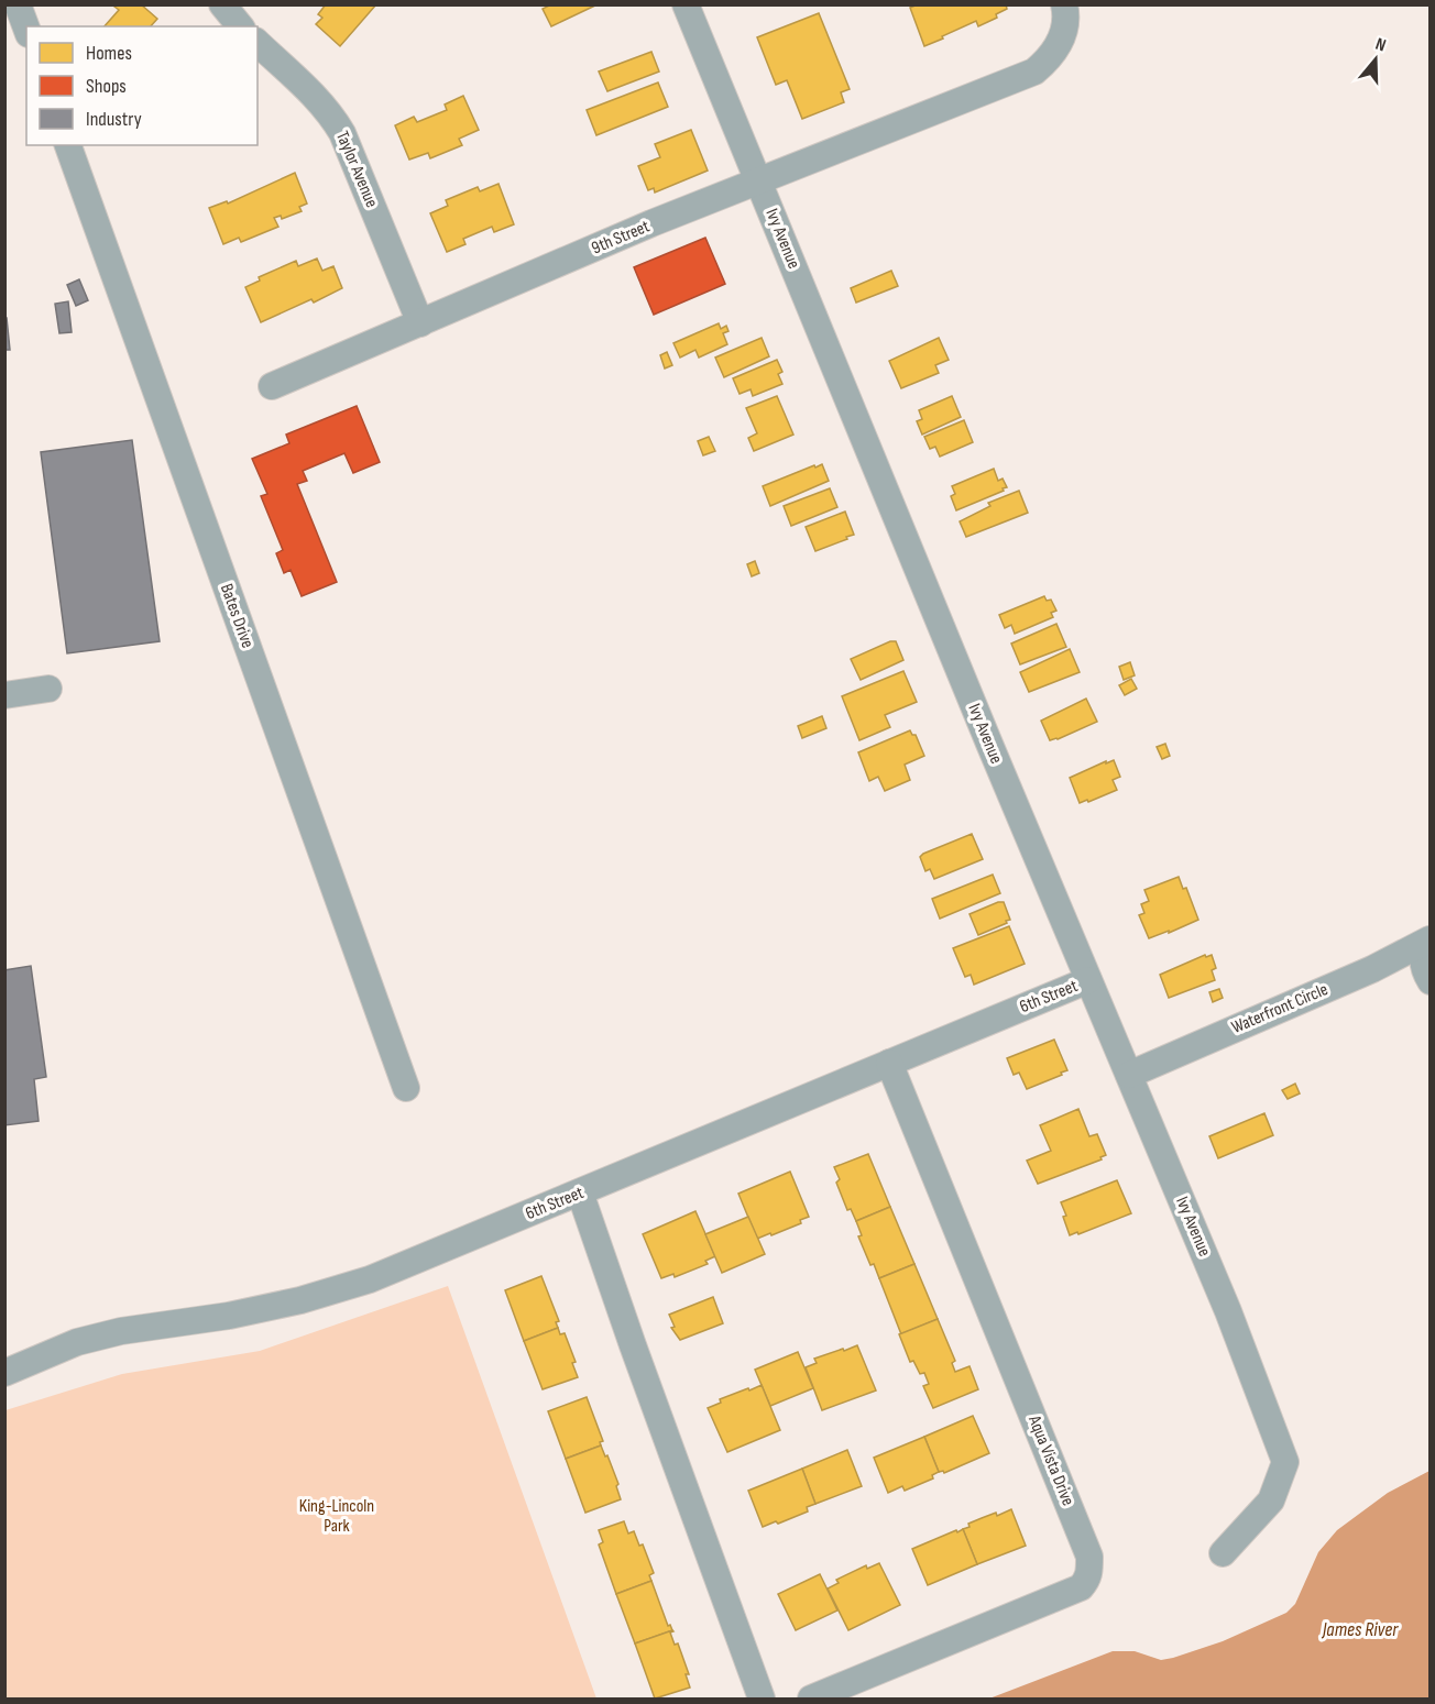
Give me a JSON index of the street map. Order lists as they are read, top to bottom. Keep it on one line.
{"streets":{"street":["Taylor Avenue","9th Street","Ivy Avenue","Bates Drive","6th Street","Waterfront Circle","Aqua Vista Drive"]},"crossings":[["Taylor Avenue","9th Street"],["9th Street","Ivy Avenue"],["Ivy Avenue","6th Street"],["Ivy Avenue","Waterfront Circle"],["6th Street","Aqua Vista Drive"]],"water":["James River"],"parks":["King-Lincoln Park"],"legend":["Homes","Shops","Industry"],"north":"top"}
